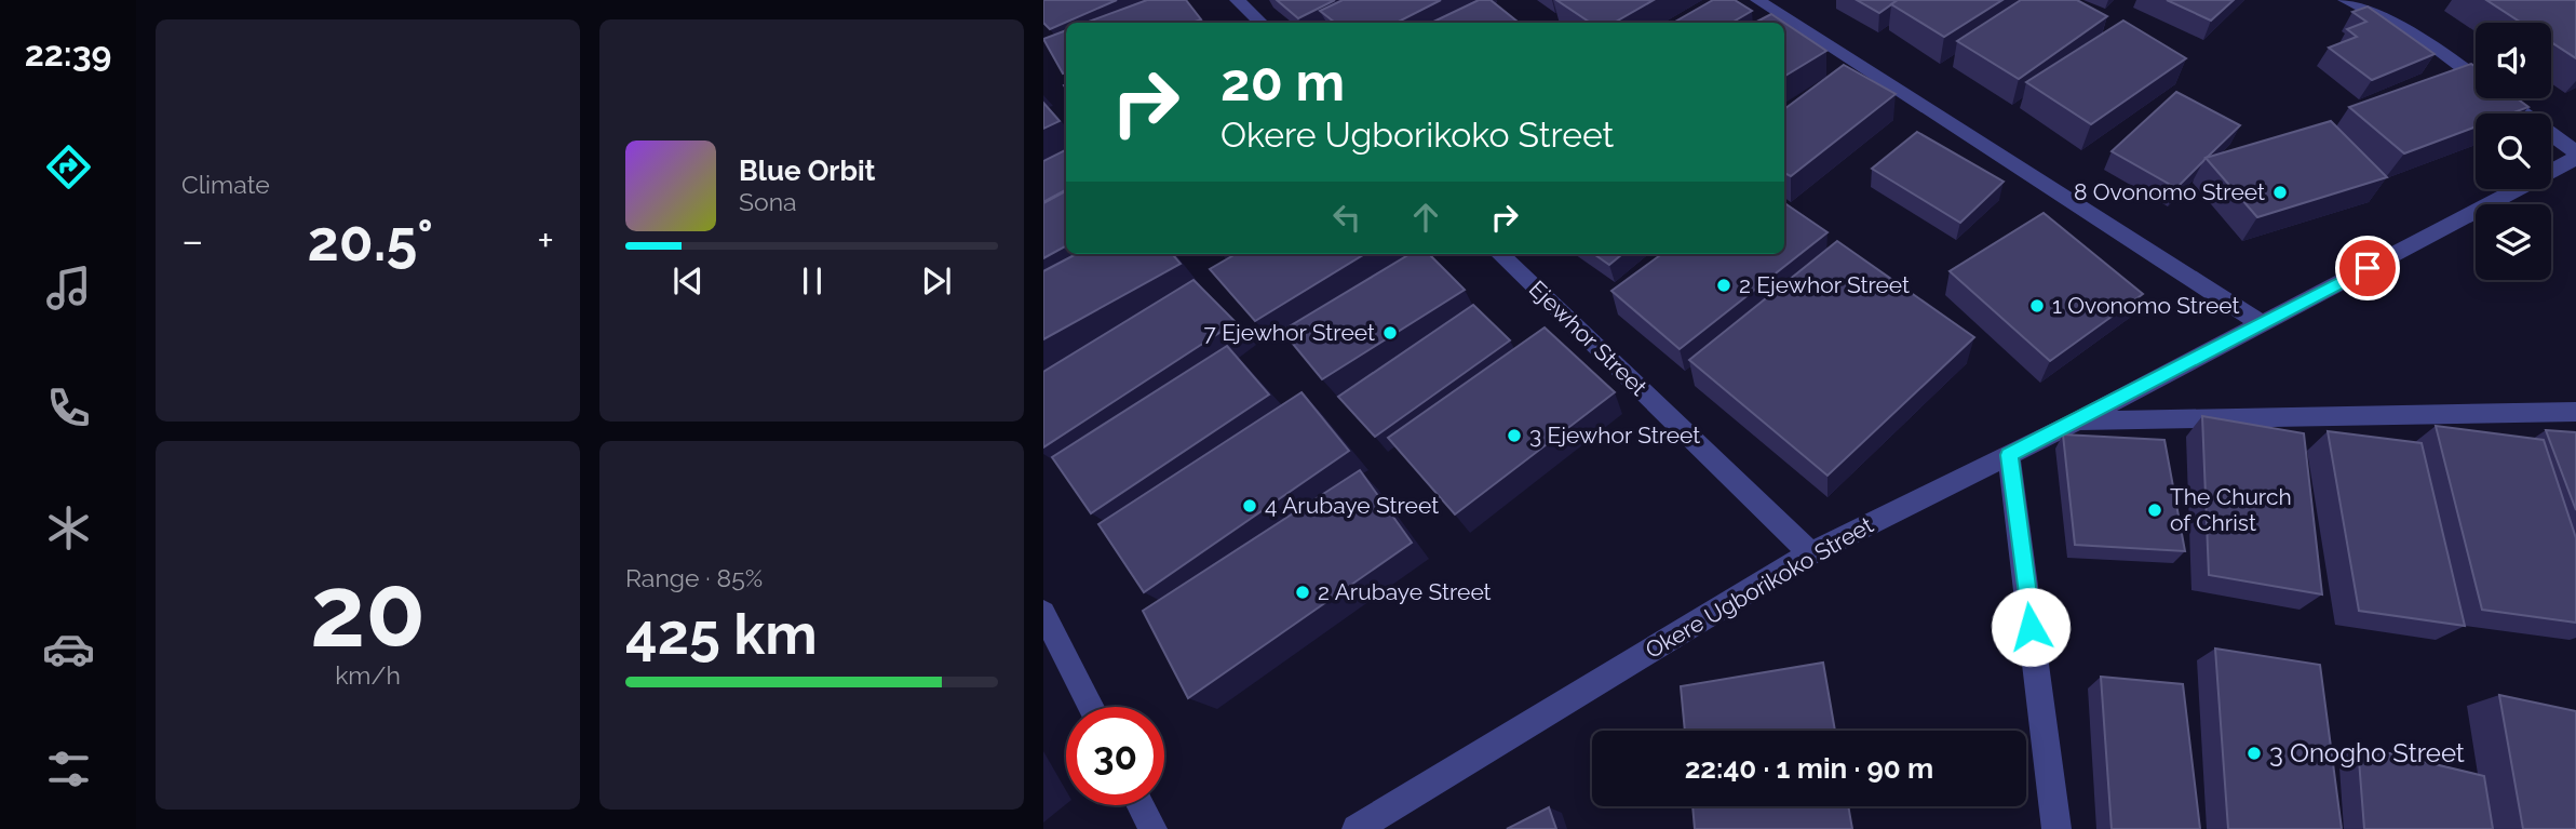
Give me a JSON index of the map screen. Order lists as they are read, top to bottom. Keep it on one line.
{"streets":{"street":["Ejewhor Street","Okere Ugborikoko Street"]},"crossings":[["Ejewhor Street","Okere Ugborikoko Street"]],"places":["8 Ovonomo Street","2 Ejewhor Street","1 Ovonomo Street","7 Ejewhor Street","3 Ejewhor Street","4 Arubaye Street","The Church of Christ","2 Arubaye Street","3 Onogho Street"],"page":{"tabs":"22:39","tile":["Climate",["20","km/h"],["Range · 85%","425 km"]],"turn":["20 m","Okere Ugborikoko Street"],"song":["Blue Orbit","Sona"],"heat":["−","20.5°","+"],"limit":"30","trip":"22:40 · 1 min · 90 m"}}
